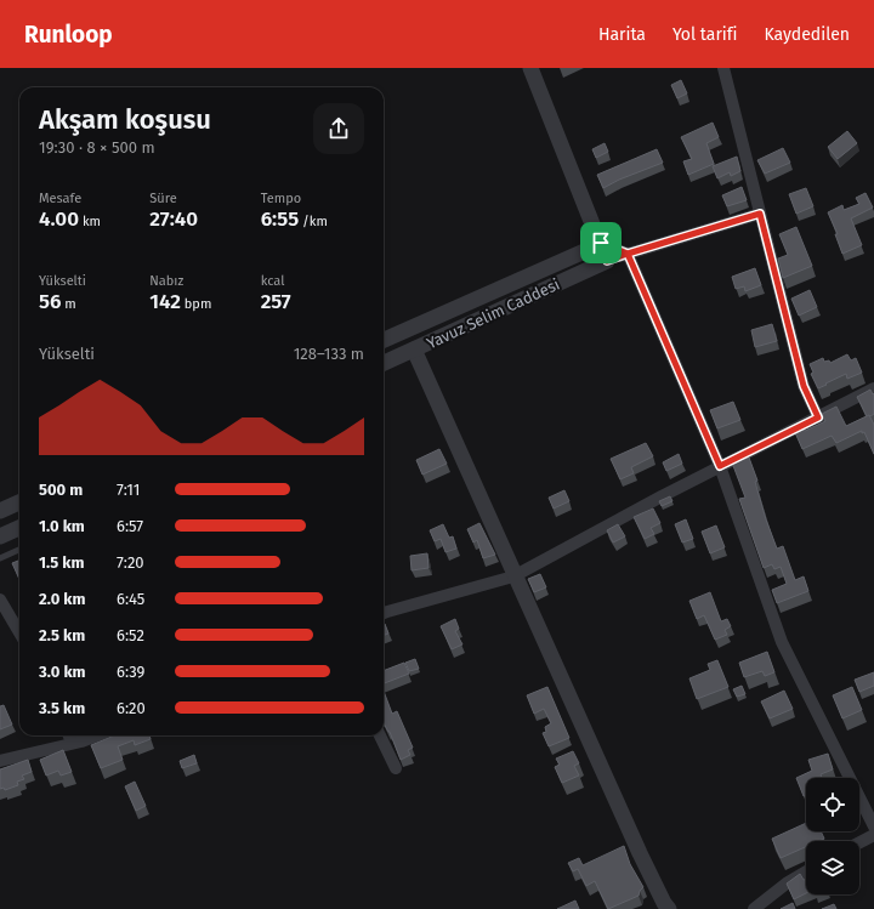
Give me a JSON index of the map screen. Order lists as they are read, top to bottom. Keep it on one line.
{"streets":{"street":["Yavuz Selim Caddesi"]},"page":{"header":"Runloop","nav":["Harita","Yol tarifi","Kaydedilen"],"heading":["Akşam koşusu","19:30 · 8 × 500 m"],"stats":[["Mesafe","4.00 km"],["Süre","27:40"],["Tempo","6:55 /km"],["Yükselti","56 m"],["Nabız","142 bpm"],["kcal","257"]],"chart":["Yükselti","128–133 m"],"list":[{"name":"500 m","note":"7:11"},{"name":"1.0 km","note":"6:57"},{"name":"1.5 km","note":"7:20"},{"name":"2.0 km","note":"6:45"},{"name":"2.5 km","note":"6:52"},{"name":"3.0 km","note":"6:39"},{"name":"3.5 km","note":"6:20"}]}}
